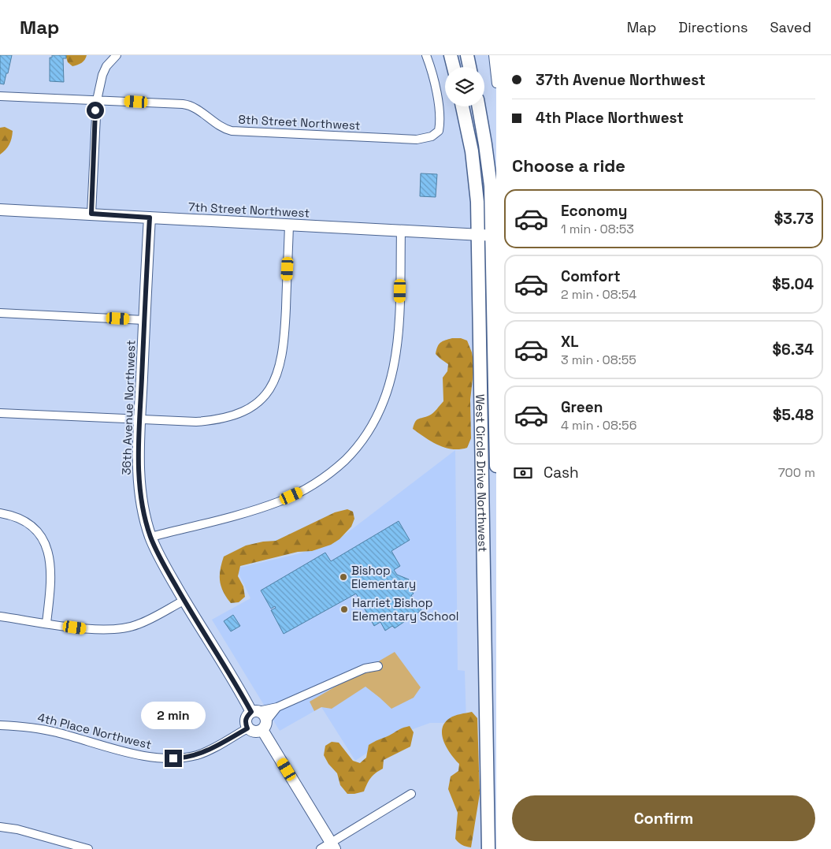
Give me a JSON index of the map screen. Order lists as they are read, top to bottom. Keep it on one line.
{"streets":{"main road":["West Circle Drive Northwest"],"street":["8th Street Northwest","7th Street Northwest","36th Avenue Northwest","4th Place Northwest"]},"crossings":[["7th Street Northwest","36th Avenue Northwest"],["7th Street Northwest","West Circle Drive Northwest"],["36th Avenue Northwest","4th Place Northwest"]],"places":["Bishop Elementary","Harriet Bishop Elementary School"],"page":{"header":"Map","nav":["Map","Directions","Saved"],"banner":["37th Avenue Northwest","4th Place Northwest"],"heading":"Choose a ride","list":[{"name":"Economy","note":"1 min · 08:53","value":"$3.73"},{"name":"Comfort","note":"2 min · 08:54","value":"$5.04"},{"name":"XL","note":"3 min · 08:55","value":"$6.34"},{"name":"Green","note":"4 min · 08:56","value":"$5.48"}],"pay":["Cash","700 m"],"bubble":"2 min","buttons":"Confirm"}}
